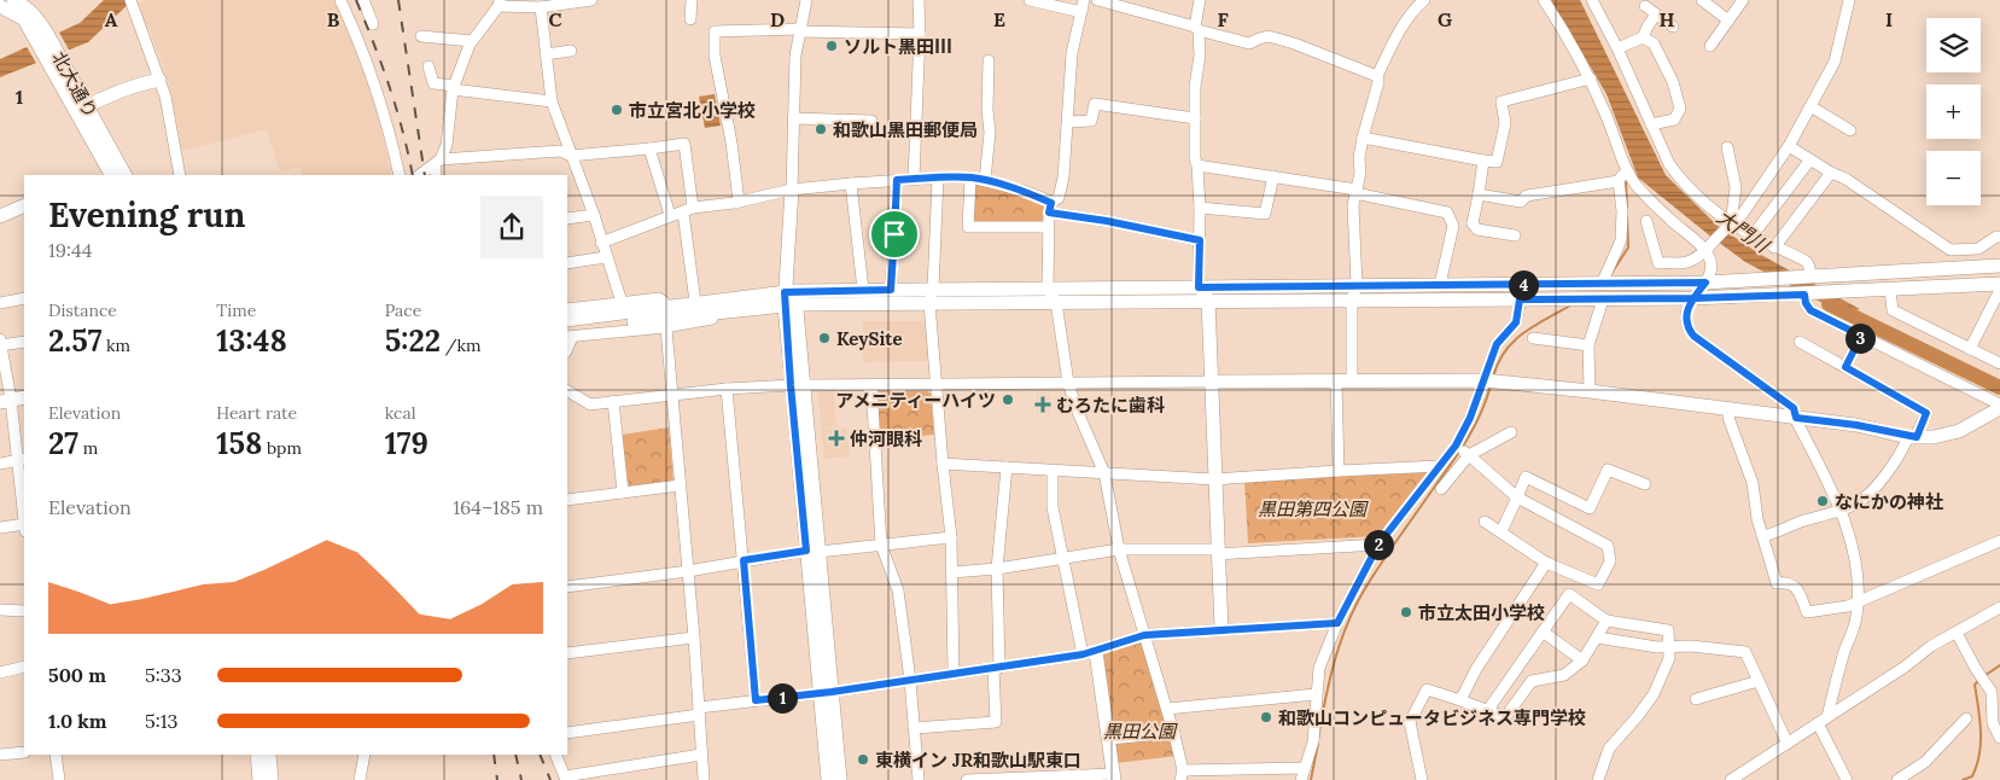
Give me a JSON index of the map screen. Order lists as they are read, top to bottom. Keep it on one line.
{"streets":{"street":["北大通り"]},"water":["大門川"],"parks":["黒田第四公園","黒田公園"],"places":{"other":["ソルト黒田Ⅲ","市立宮北小学校","和歌山黒田郵便局","KeySite","アメニティーハイツ","なにかの神社","市立太田小学校","和歌山コンピュータビジネス専門学校","東横イン JR和歌山駅東口"],"health":["むろたに歯科","仲河眼科"]},"page":{"map_buttons":["+","−"],"heading":["Evening run","19:44"],"pins":["4","3","2","1"],"stats":[["Distance","2.57 km"],["Time","13:48"],["Pace","5:22 /km"],["Elevation","27 m"],["Heart rate","158 bpm"],["kcal","179"]],"chart":["Elevation","164–185 m"],"list":[{"name":"500 m","note":"5:33"},{"name":"1.0 km","note":"5:13"}]},"grid":{"columns":["A","B","C","D","E","F","G","H","I"],"rows":["1"]}}
